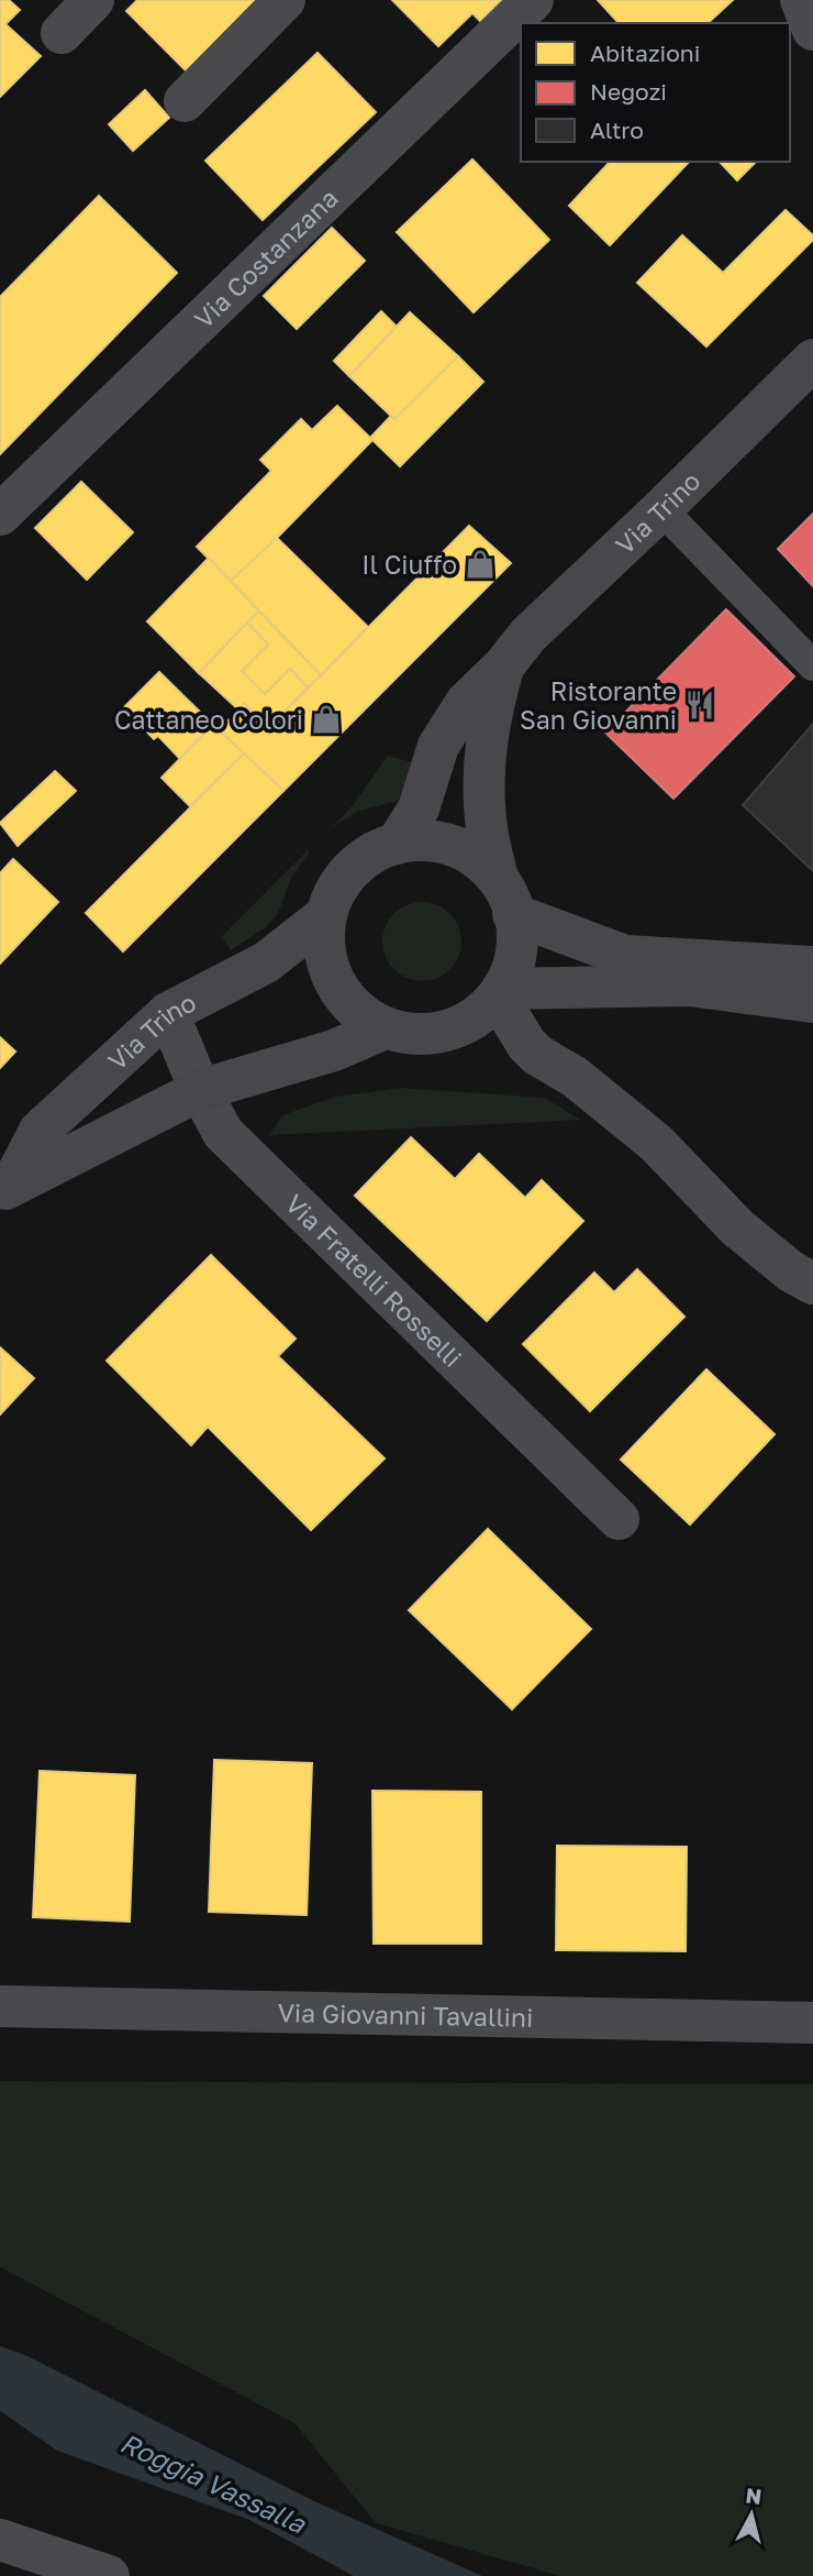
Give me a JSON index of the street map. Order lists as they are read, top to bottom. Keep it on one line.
{"streets":{"main road":["Via Trino"],"street":["Via Costanzana","Via Fratelli Rosselli","Via Giovanni Tavallini"]},"crossings":[["Via Trino","Via Fratelli Rosselli"]],"water":["Roggia Vassalla"],"places":{"shop":["Il Ciuffo","Cattaneo Colori"],"restaurant":["Ristorante San Giovanni"]},"legend":["Abitazioni","Negozi","Altro"],"north":"top"}
